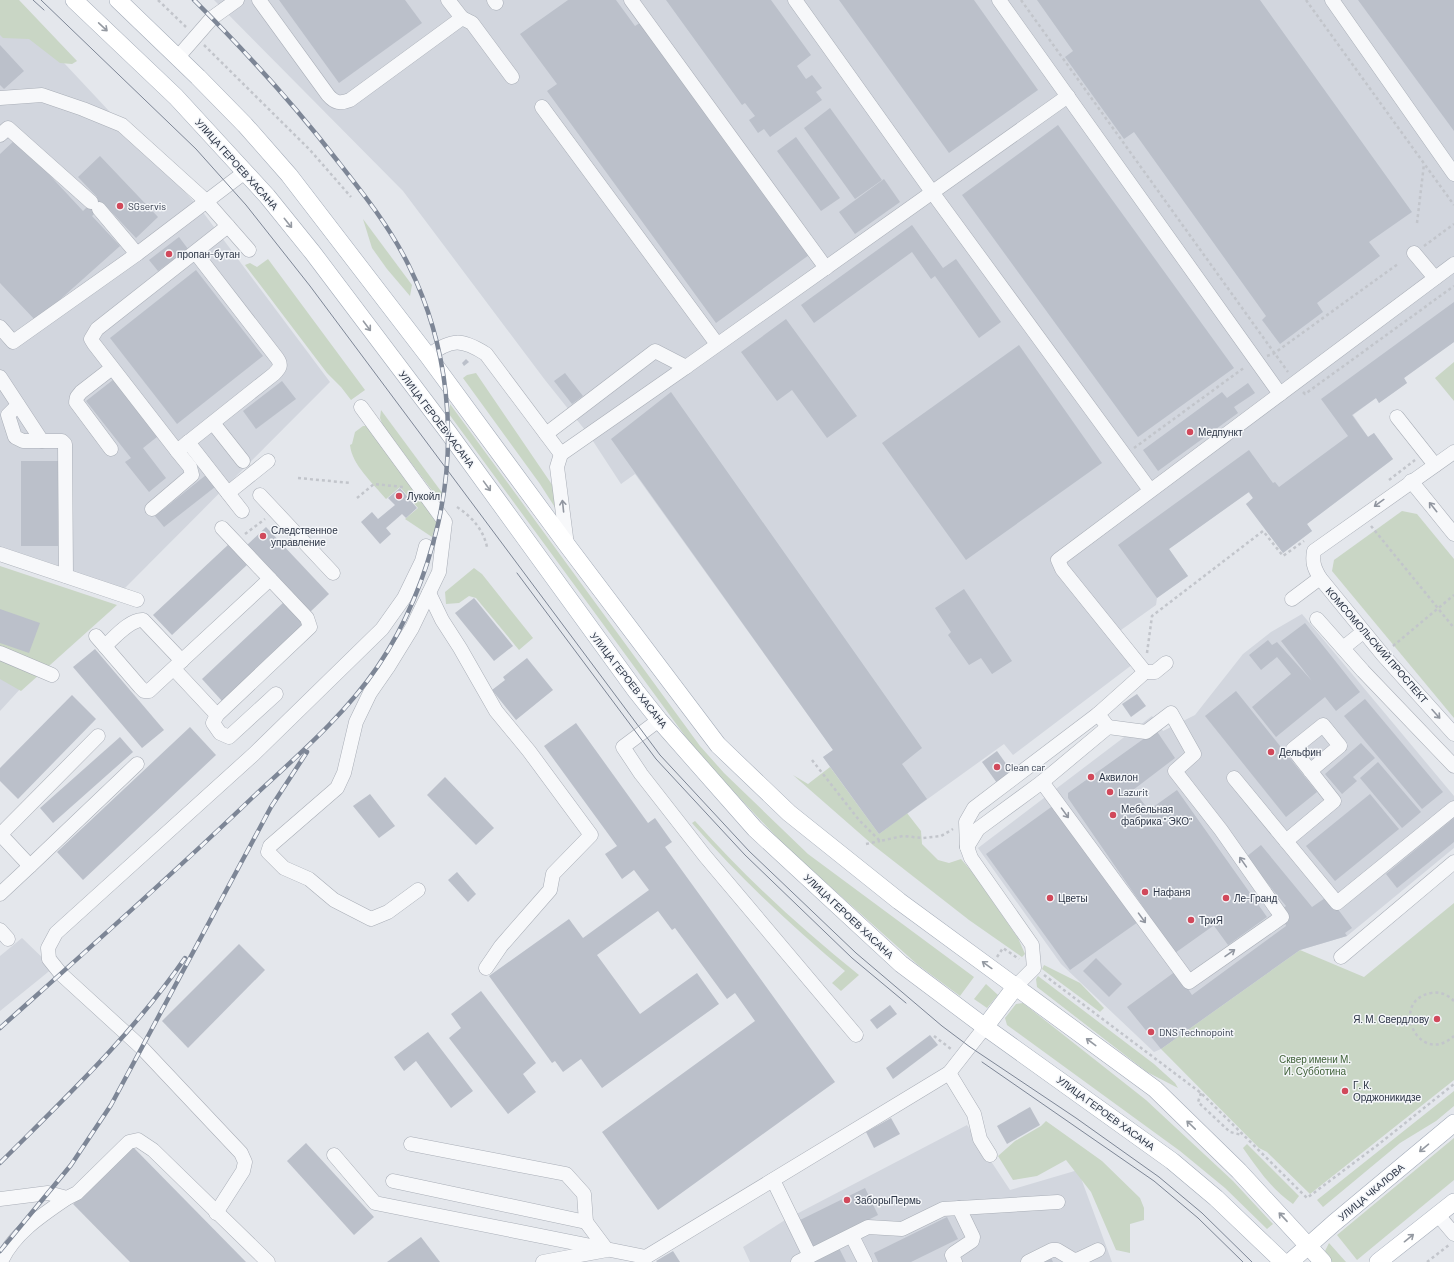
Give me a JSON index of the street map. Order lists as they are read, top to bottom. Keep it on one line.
{"streets":{"main road":["УЛИЦА ГЕРОЕВ ХАСАНА","УЛИЦА ЧКАЛОВА"],"lane":["КОМСОМОЛЬСКИЙ ПРОСПЕКТ"]},"parks":["Сквер имени М. И. Субботина"],"places":["SGservis","пропан-бутан","Медпункт","Лукойл","Следственное управление","Дельфин","Clean car","Аквилон","Lazurit","Мебельная фабрика \" ЭКО\"","Нафаня","Цветы","Ле-Гранд","ТриЯ","Я. М. Свердлову","DNS Technopoint","Г. К. Орджоникидзе","ЗаборыПермь"]}
